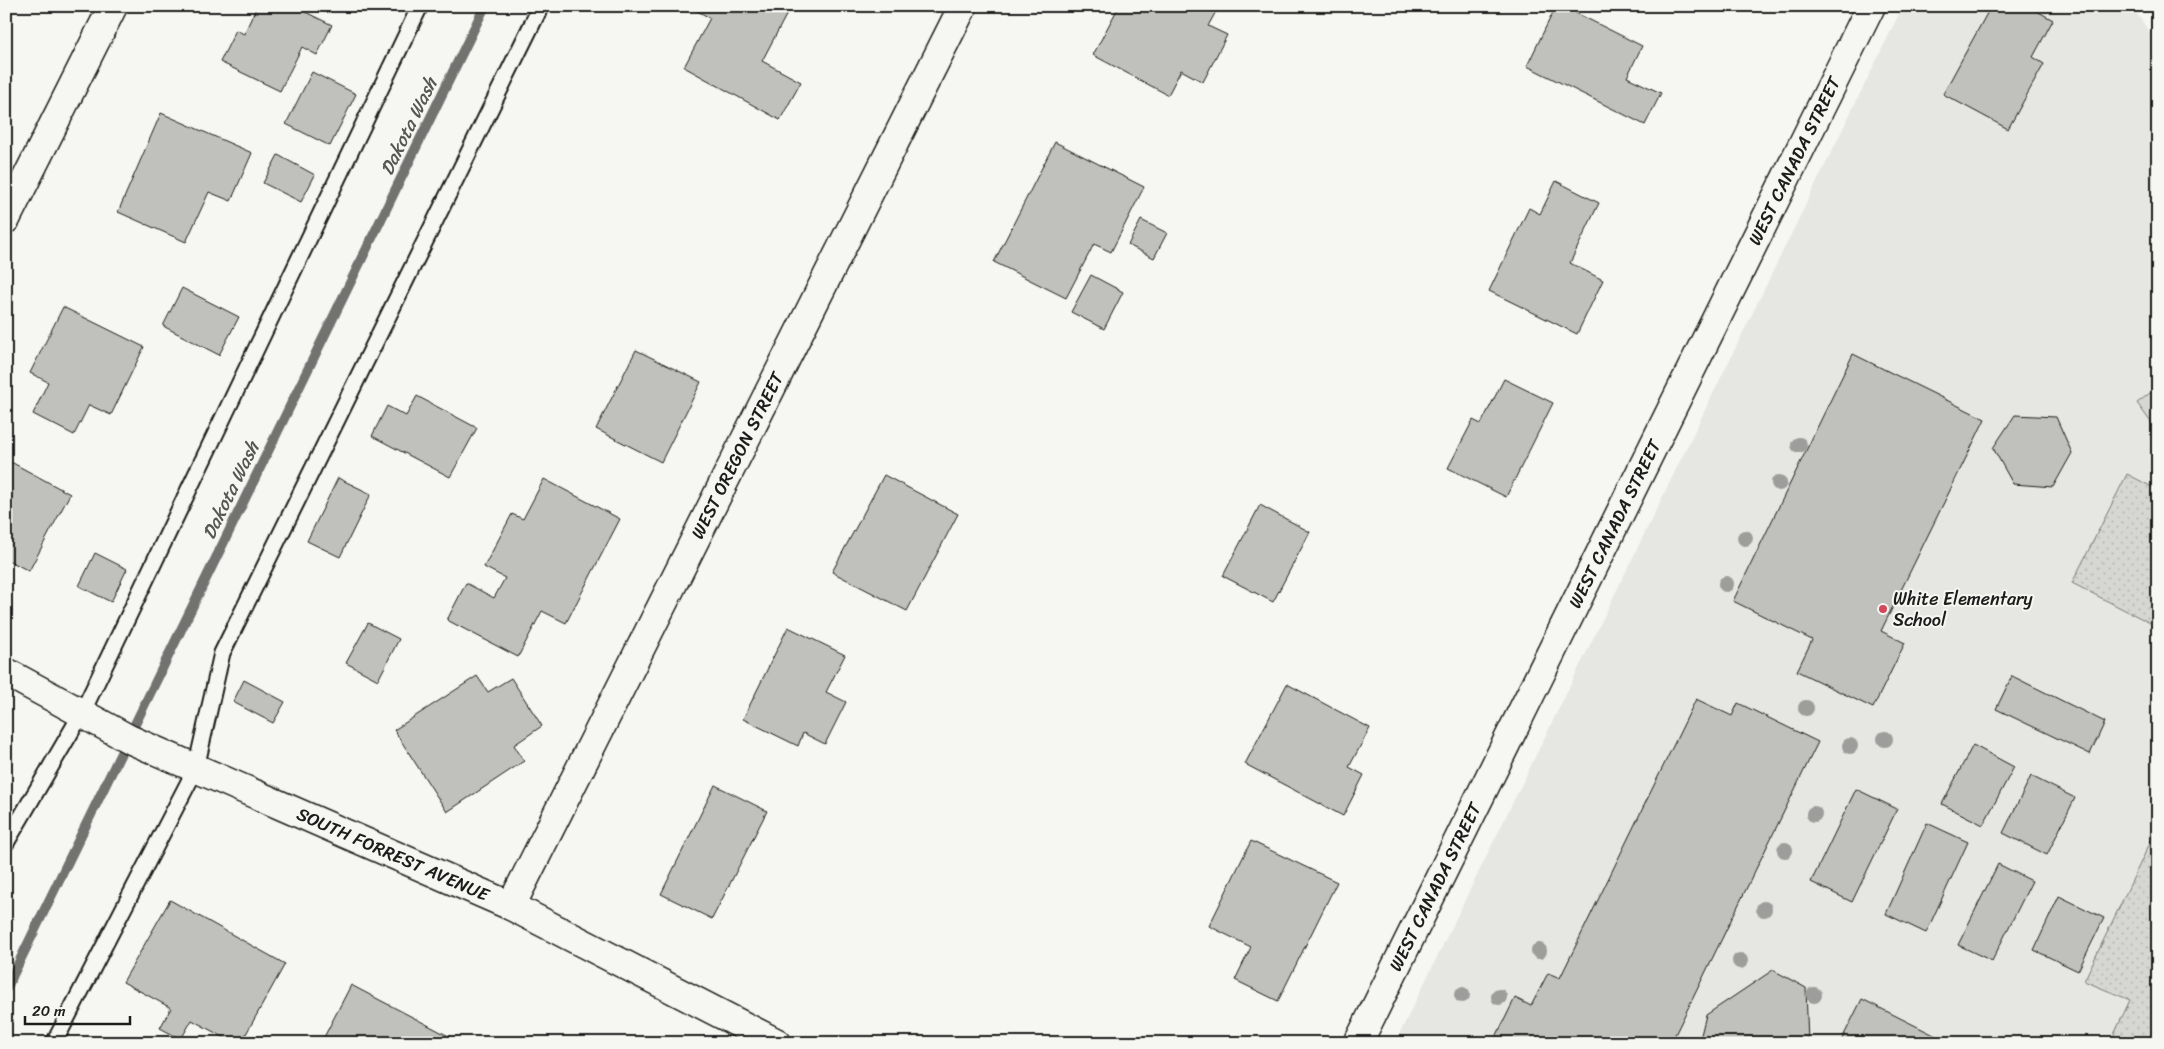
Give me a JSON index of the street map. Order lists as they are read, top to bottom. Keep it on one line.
{"streets":{"street":["WEST CANADA STREET","WEST OREGON STREET","SOUTH FORREST AVENUE"]},"crossings":[["WEST OREGON STREET","SOUTH FORREST AVENUE"]],"water":["Dakota Wash"],"places":["White Elementary School"],"scale_bar":"20 m"}
